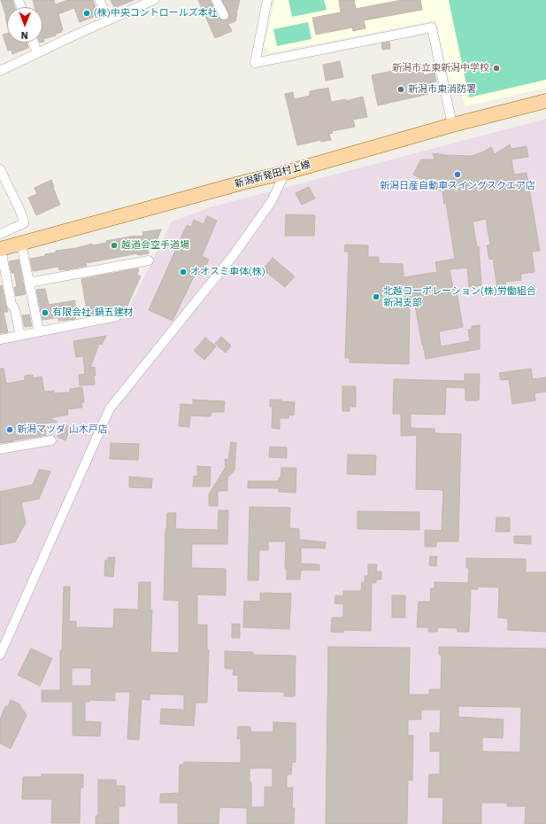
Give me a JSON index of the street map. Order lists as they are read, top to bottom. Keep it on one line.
{"streets":{"main road":["新潟新発田村上線"]},"places":["(株)中央コントロールズ本社","新潟市立東新潟中学校","新潟市東消防署","新潟日産自動車スイングスクエア店","越道会空手道場","オオスミ車体(株)","北越コーポレーション(株)労働組合 新潟支部","有限会社 鍋五建材","新潟マツダ 山木戸店"],"north":"bottom"}
